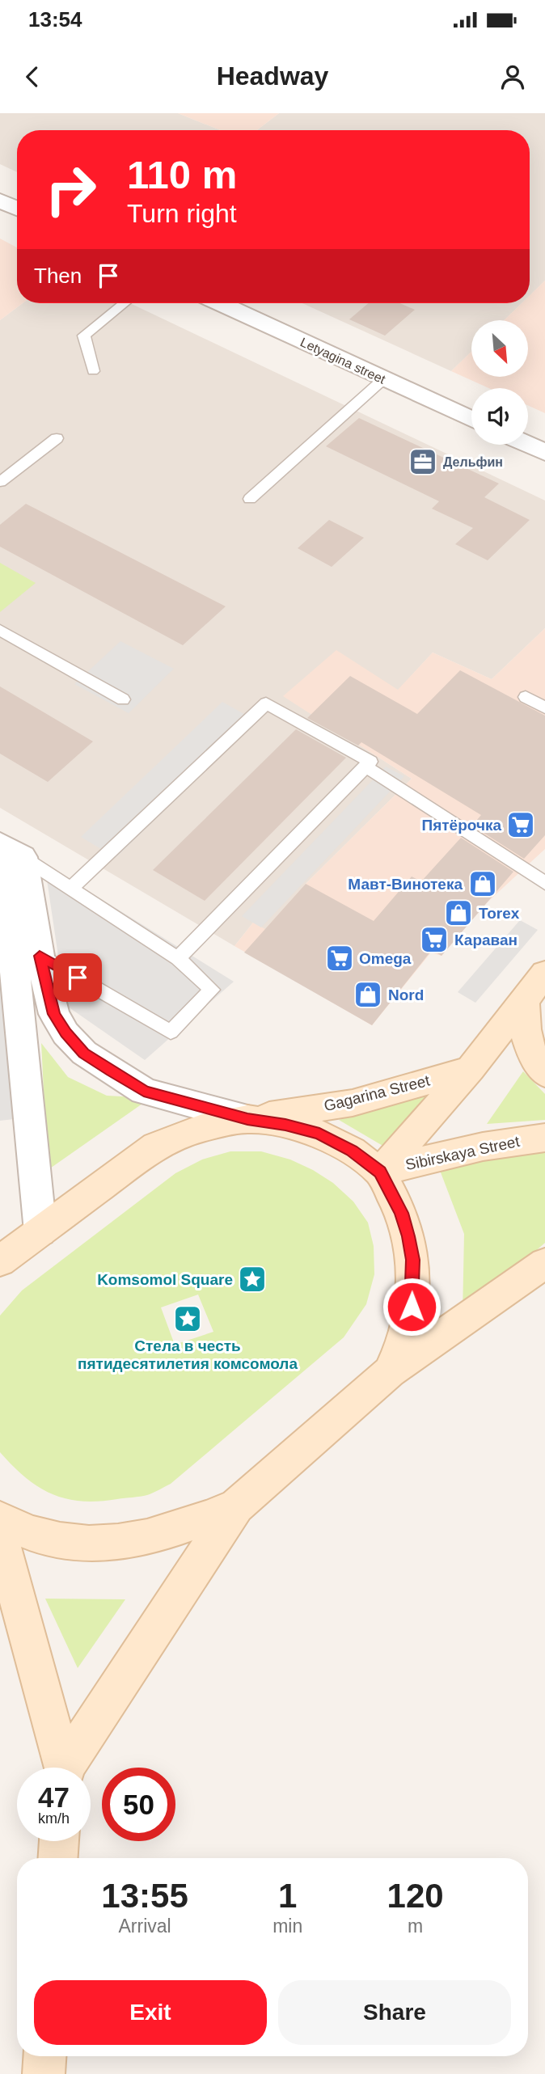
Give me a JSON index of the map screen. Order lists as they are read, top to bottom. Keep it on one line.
{"streets":{"main road":["Gagarina Street","Sibirskaya Street"],"street":["Letyagina street"]},"crossings":[["Gagarina Street","Sibirskaya Street"]],"places":{"office":["Дельфин"],"supermarket":["Пятёрочка","Караван","Omega"],"shop":["Мавт-Винотека","Torex","Nord"],"place":["Komsomol Square","Стела в честь пятидесятилетия комсомола"]},"north":"bottom right","page":{"status":"13:54","header":"Headway","turn":["110 m","Turn right"],"then":"Then","speed":"47 km/h","limit":"50","eta":["13:55","Arrival","1","min","120","m"],"buttons":["Exit","Share"]}}
